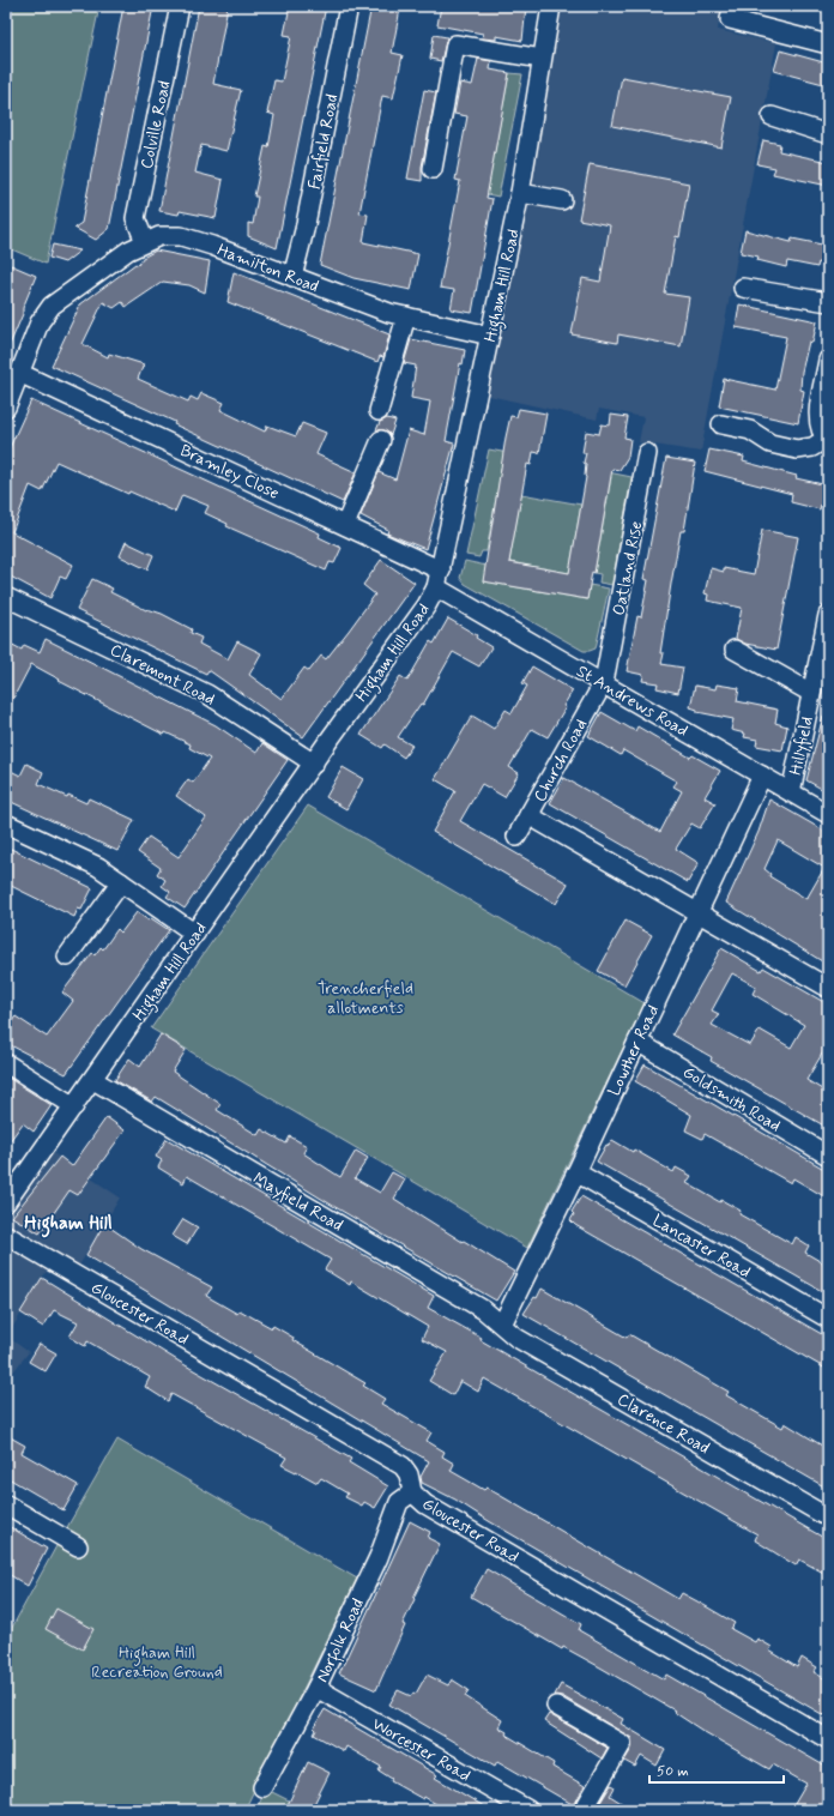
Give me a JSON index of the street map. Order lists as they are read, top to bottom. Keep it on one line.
{"streets":{"street":["Colville Road","Fairfield Road","Hamilton Road","Higham Hill Road","Bramley Close","Oatland Rise","Claremont Road","St Andrews Road","Hillyfield","Church Road","Lowther Road","Goldsmith Road","Mayfield Road","Lancaster Road","Gloucester Road","Clarence Road","Norfolk Road","Worcester Road"]},"crossings":[["Colville Road","Hamilton Road"],["Fairfield Road","Hamilton Road"],["Hamilton Road","Higham Hill Road"],["Hamilton Road","Bramley Close"],["Higham Hill Road","Bramley Close"],["Higham Hill Road","Claremont Road"],["Higham Hill Road","St Andrews Road"],["Higham Hill Road","Mayfield Road"],["Bramley Close","St Andrews Road"],["Oatland Rise","St Andrews Road"],["Oatland Rise","Church Road"],["St Andrews Road","Hillyfield"],["St Andrews Road","Church Road"],["St Andrews Road","Lowther Road"],["Lowther Road","Goldsmith Road"],["Lowther Road","Mayfield Road"],["Lowther Road","Lancaster Road"],["Lowther Road","Clarence Road"],["Mayfield Road","Clarence Road"],["Gloucester Road","Norfolk Road"],["Norfolk Road","Worcester Road"]],"districts":["Higham Hill"],"parks":["Trencherfield allotments","Higham Hill Recreation Ground"],"scale_bar":"50 m"}
